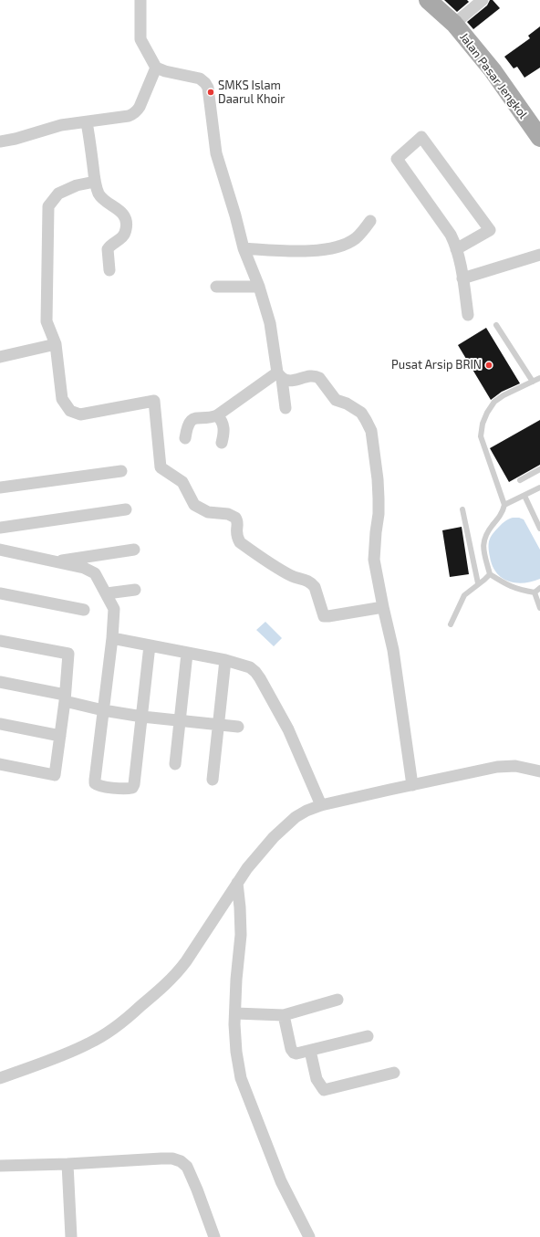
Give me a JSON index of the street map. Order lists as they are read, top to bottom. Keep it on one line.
{"streets":{"main road":["Jalan Pasar Jengkol"]},"places":["SMKS Islam Daarul Khoir","Pusat Arsip BRIN"]}
